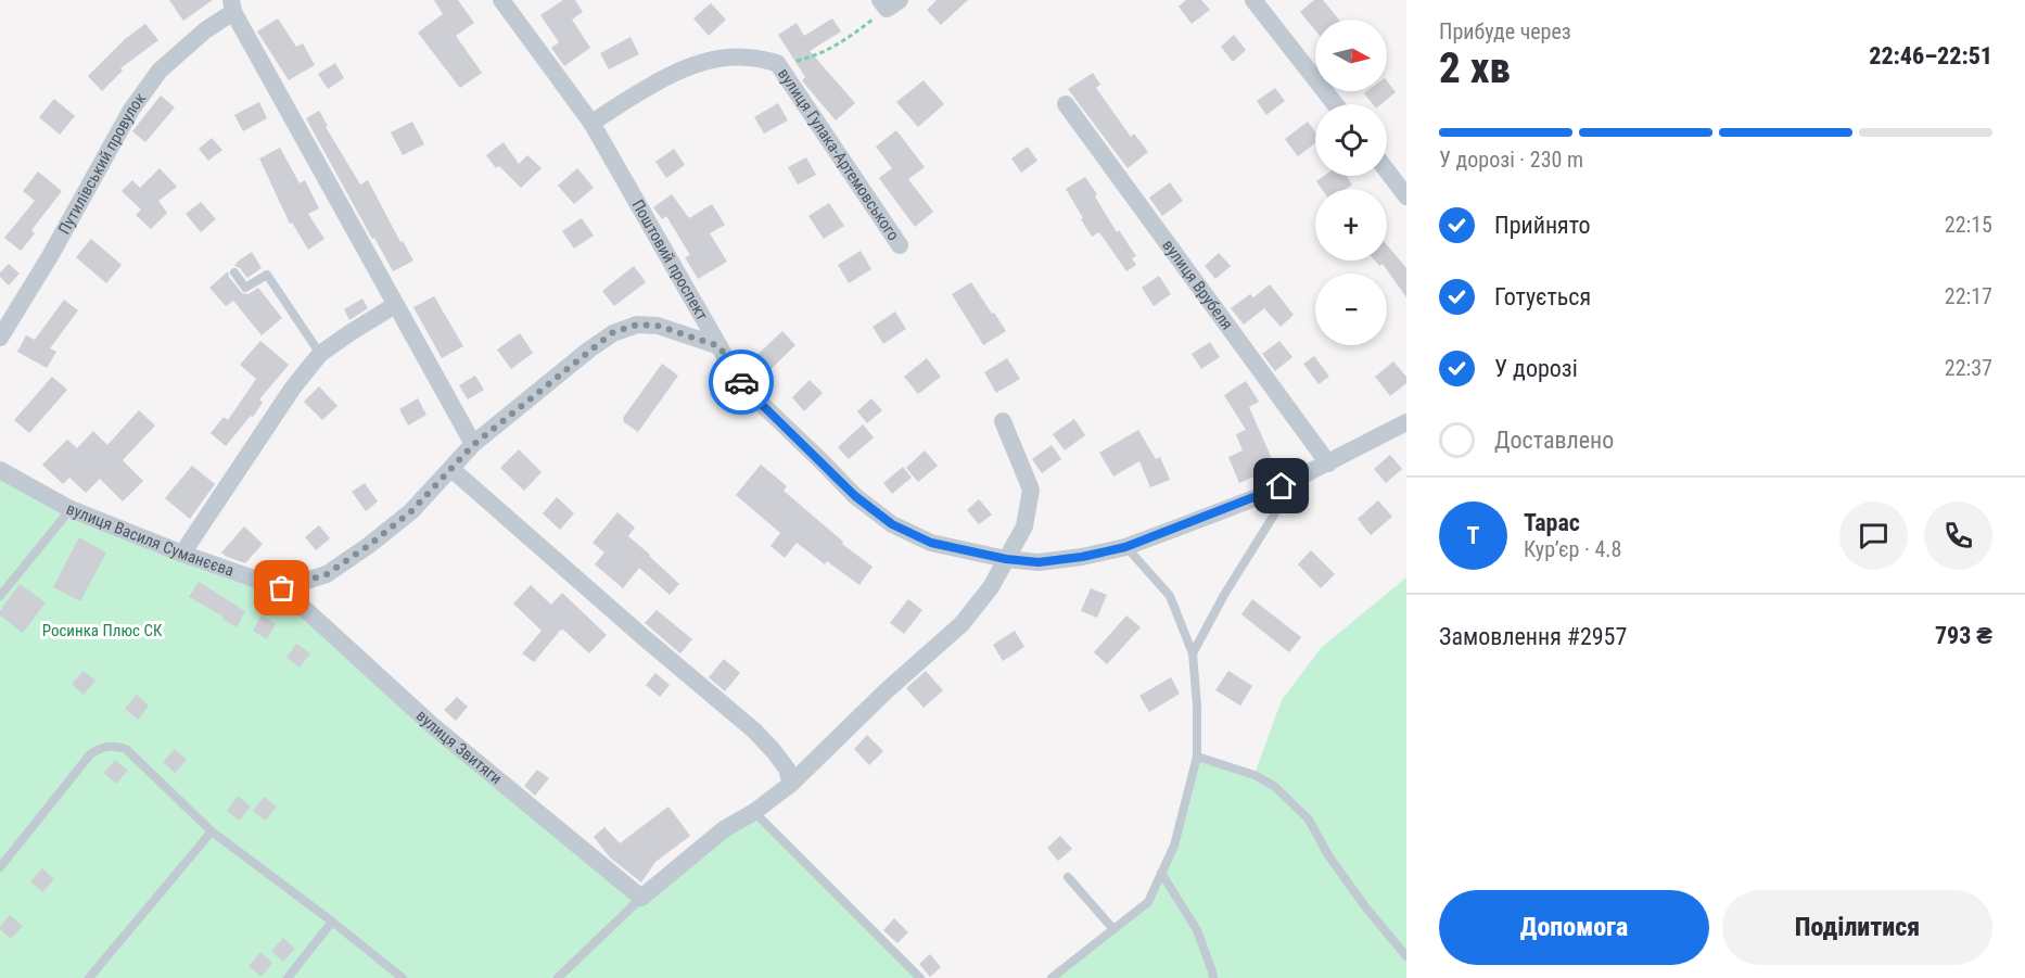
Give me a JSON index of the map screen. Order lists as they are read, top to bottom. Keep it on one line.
{"streets":{"street":["вулиця Гулака-Артемовського","Путилівський провулок","Поштовий проспект","вулиця Врубеля","вулиця Василя Суманєєва","вулиця Звитяги"]},"crossings":[["вулиця Гулака-Артемовського","Поштовий проспект"],["Поштовий проспект","вулиця Врубеля"],["вулиця Василя Суманєєва","вулиця Звитяги"]],"parks":["Росинка Плюс СК"],"north":"right","page":{"heading":["2 хв","Прибуде через","22:46–22:51"],"panel":["Тарас","Кур’єр · 4.8","Замовлення #2957","793 ₴"],"map_buttons":["+","−"],"bar":"У дорозі · 230 m","list":[["Прийнято","22:15"],["Готується","22:17"],["У дорозі","22:37"],"Доставлено"],"round":"Т","buttons":["Допомога","Поділитися"]}}
